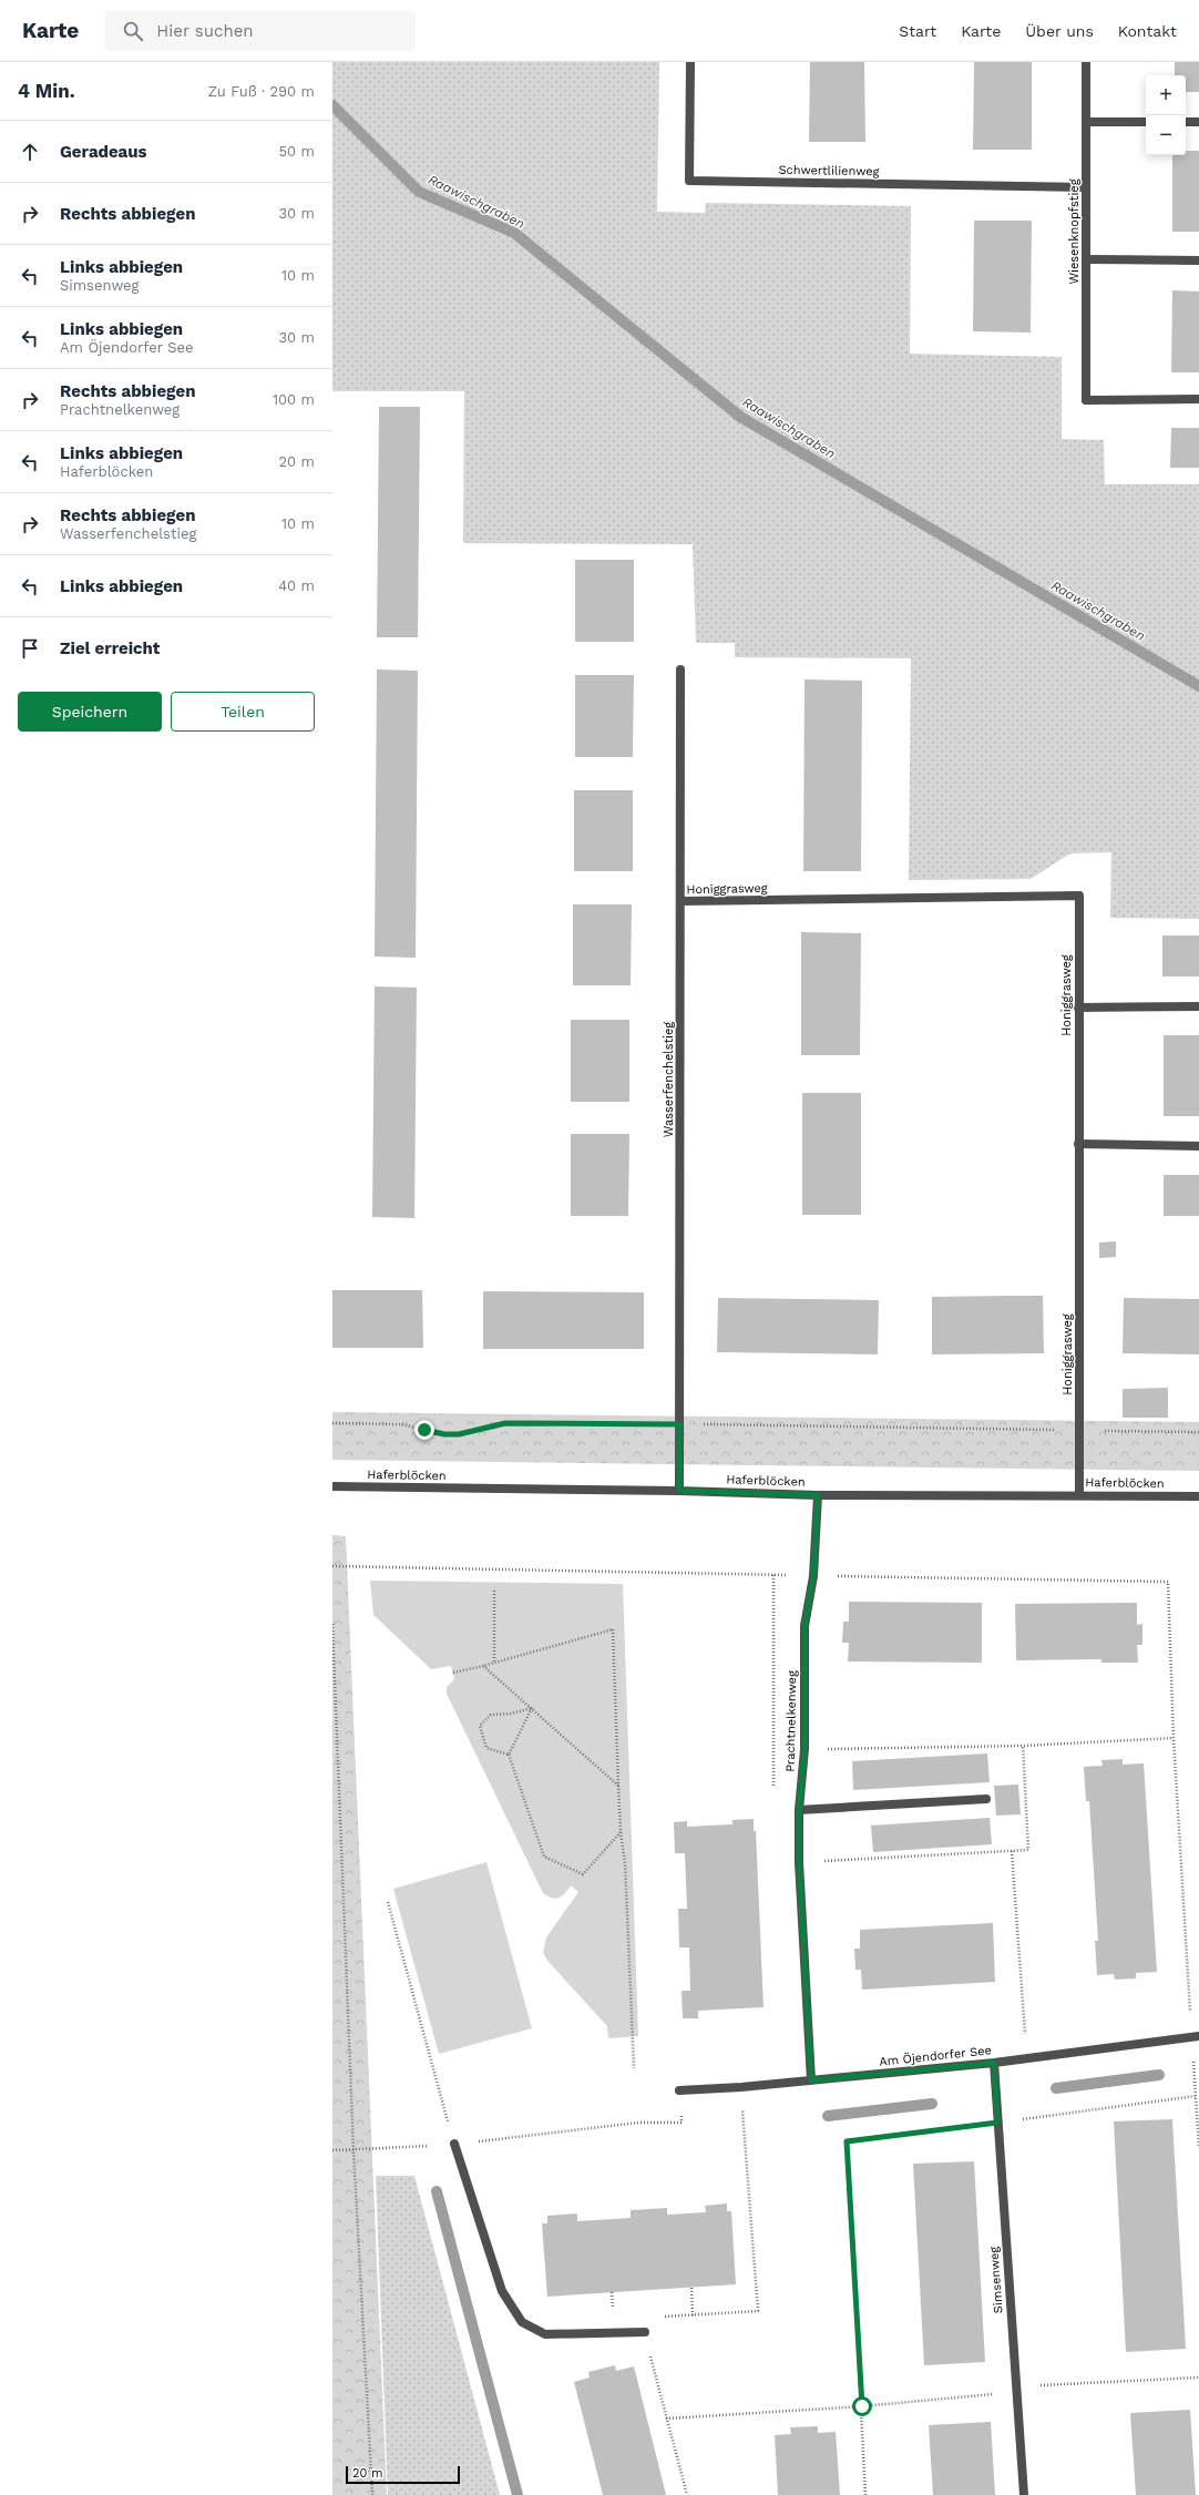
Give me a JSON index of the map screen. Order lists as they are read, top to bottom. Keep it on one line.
{"streets":{"street":["Schwertlilienweg","Wiesenknopfstieg","Honiggrasweg","Wasserfenchelstieg","Haferblöcken","Prachtnelkenweg","Am Öjendorfer See","Simsenweg"]},"crossings":[["Schwertlilienweg","Wiesenknopfstieg"],["Honiggrasweg","Wasserfenchelstieg"],["Honiggrasweg","Haferblöcken"],["Wasserfenchelstieg","Haferblöcken"],["Haferblöcken","Prachtnelkenweg"],["Prachtnelkenweg","Am Öjendorfer See"],["Am Öjendorfer See","Simsenweg"]],"water":["Raawischgraben"],"scale_bar":"20 m","page":{"header":"Karte","search":"Hier suchen","nav":["Start","Karte","Über uns","Kontakt"],"heading":["4 Min.","Zu Fuß · 290 m"],"map_buttons":["+","−"],"list":[["Geradeaus","50 m"],["Rechts abbiegen","30 m"],["Links abbiegen","Simsenweg","10 m"],["Links abbiegen","Am Öjendorfer See","30 m"],["Rechts abbiegen","Prachtnelkenweg","100 m"],["Links abbiegen","Haferblöcken","20 m"],["Rechts abbiegen","Wasserfenchelstieg","10 m"],["Links abbiegen","40 m"],"Ziel erreicht"],"buttons":["Speichern","Teilen"],"scale":"20 m"}}
